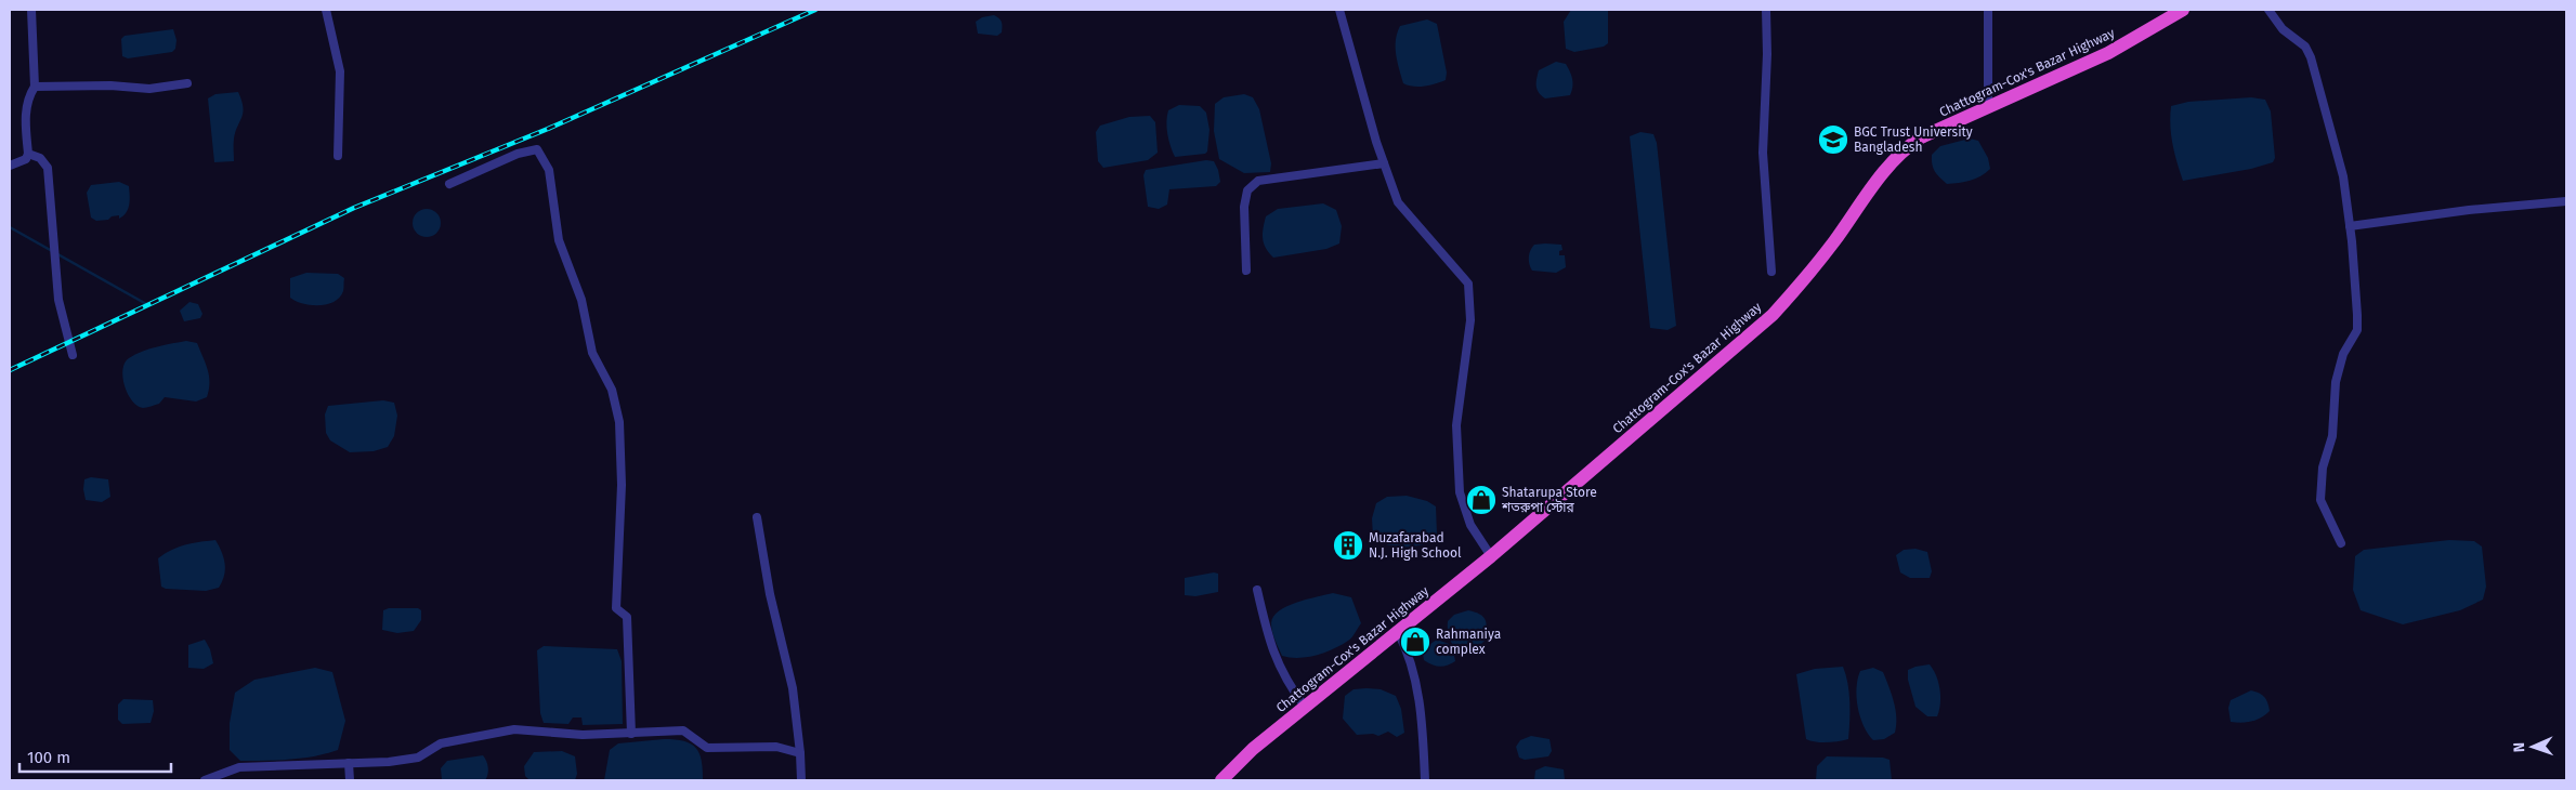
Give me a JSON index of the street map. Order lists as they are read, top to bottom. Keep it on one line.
{"streets":{"highway":["Chattogram-Cox's Bazar Highway"]},"places":{"school or university":["BGC Trust University Bangladesh"],"shop":["Shatarupa Store শতরুপা স্টোর","Rahmaniya complex"],"building":["Muzafarabad N.J. High School"]},"scale_bar":"100 m","north":"left"}
